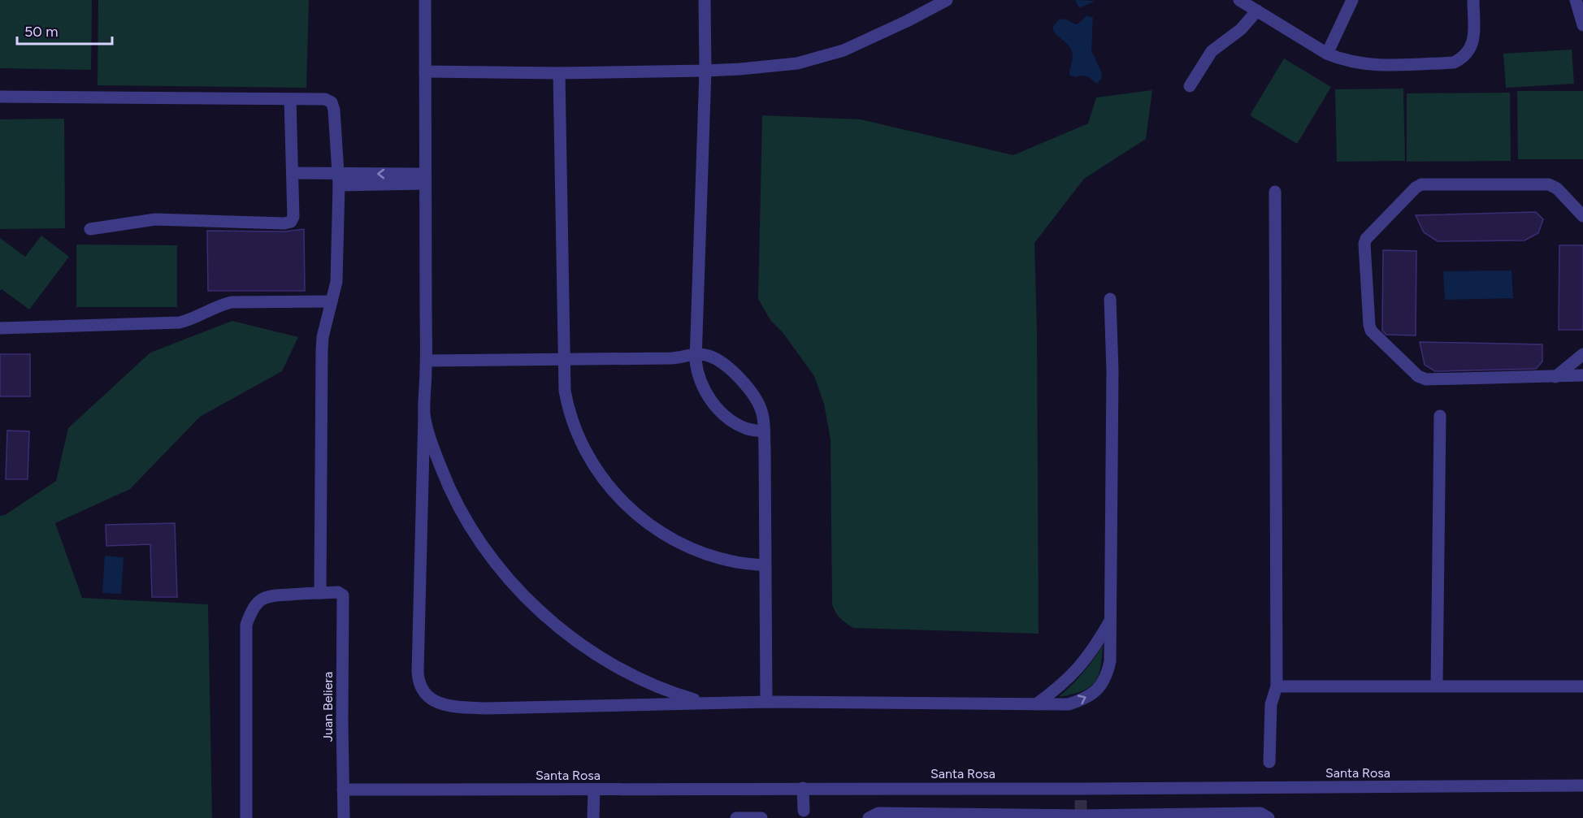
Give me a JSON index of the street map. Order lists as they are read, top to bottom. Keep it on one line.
{"streets":{"street":["Juan Beliera","Santa Rosa"]},"crossings":[["Juan Beliera","Santa Rosa"]],"scale_bar":"50 m"}
